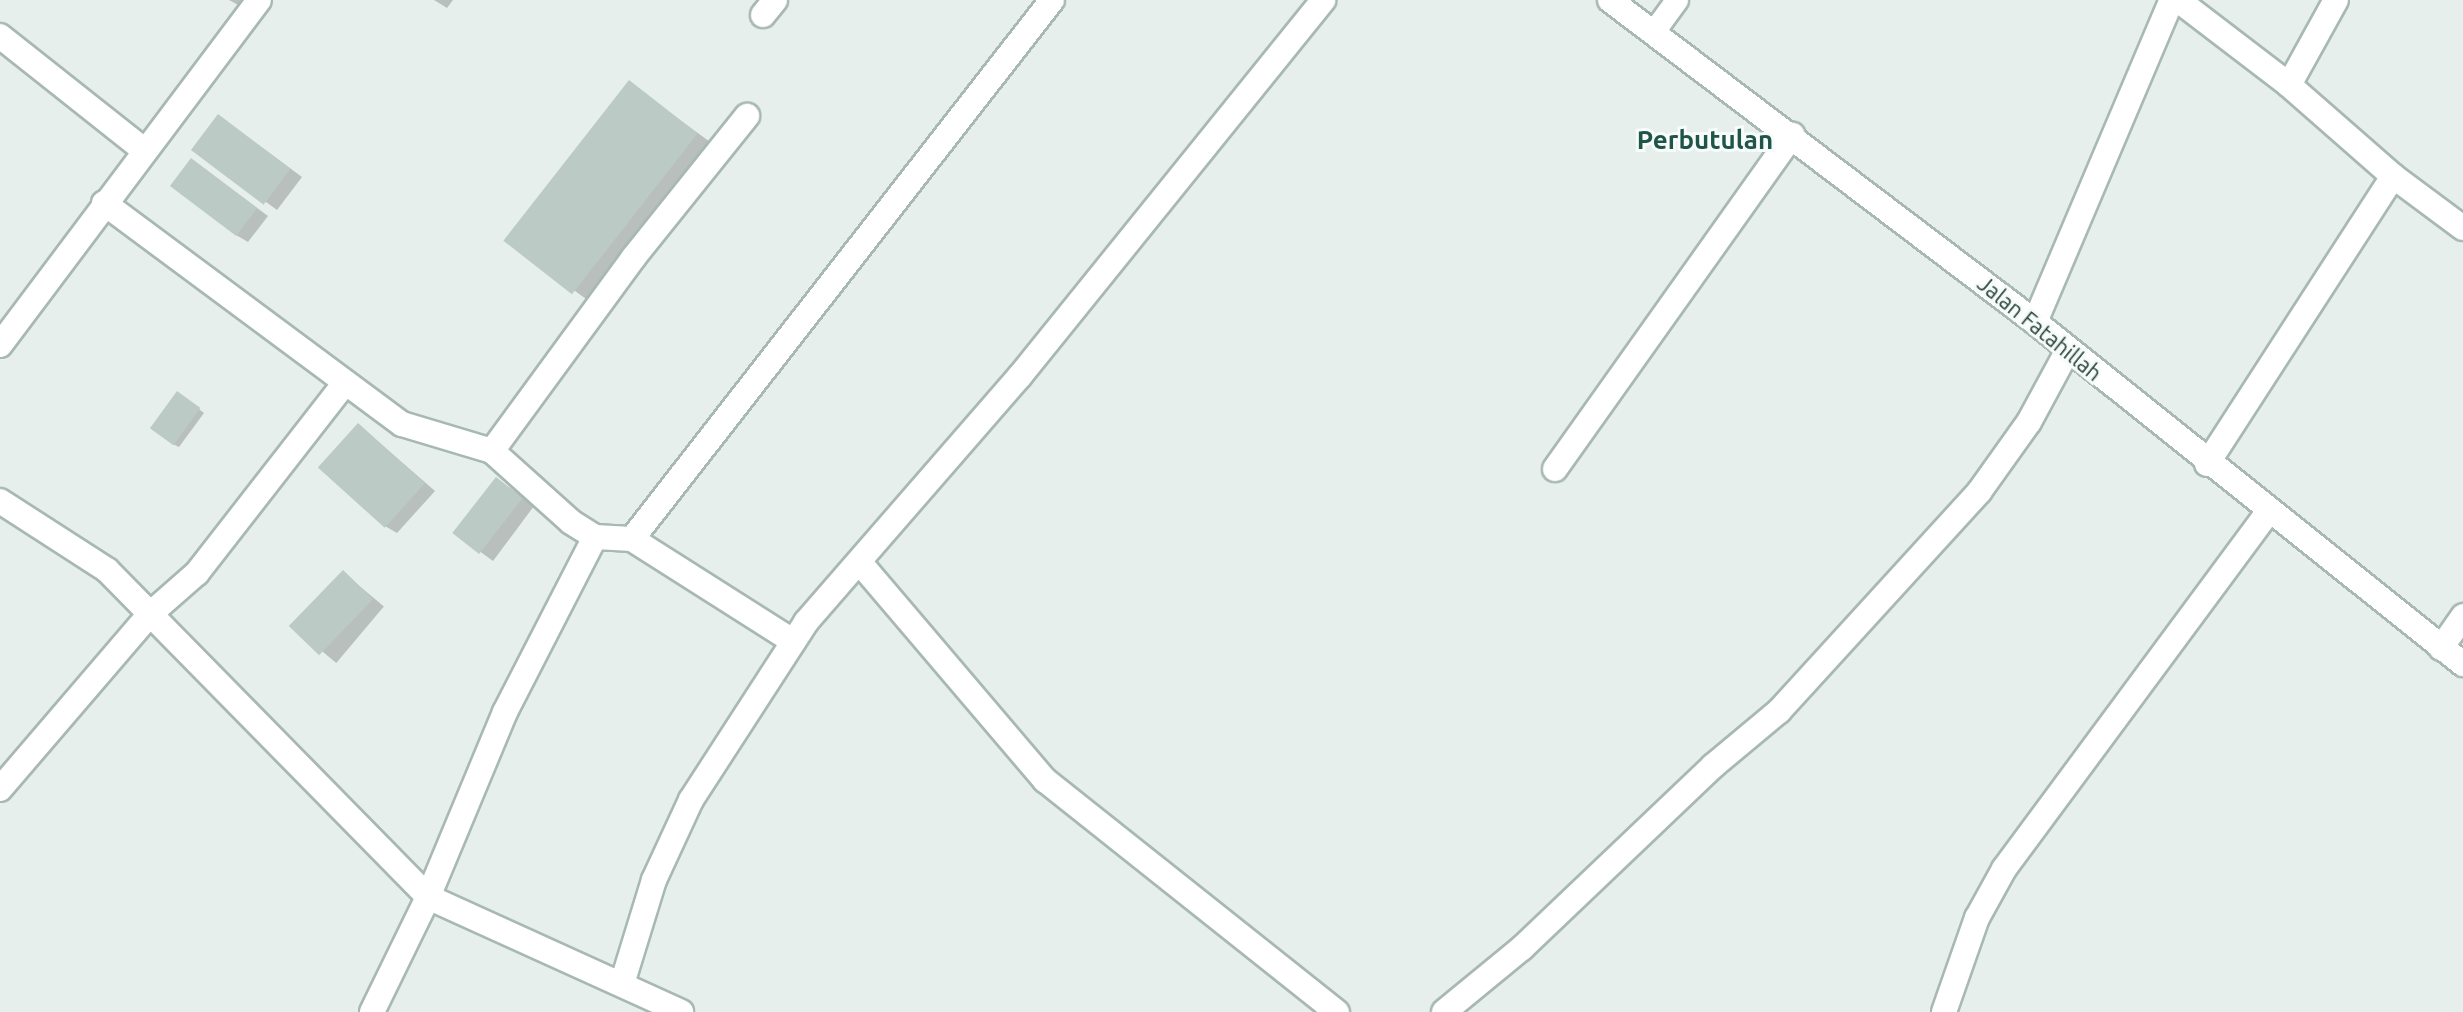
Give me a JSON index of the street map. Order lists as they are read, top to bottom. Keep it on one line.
{"streets":{"street":["Jalan Fatahillah"]},"districts":["Perbutulan"]}
